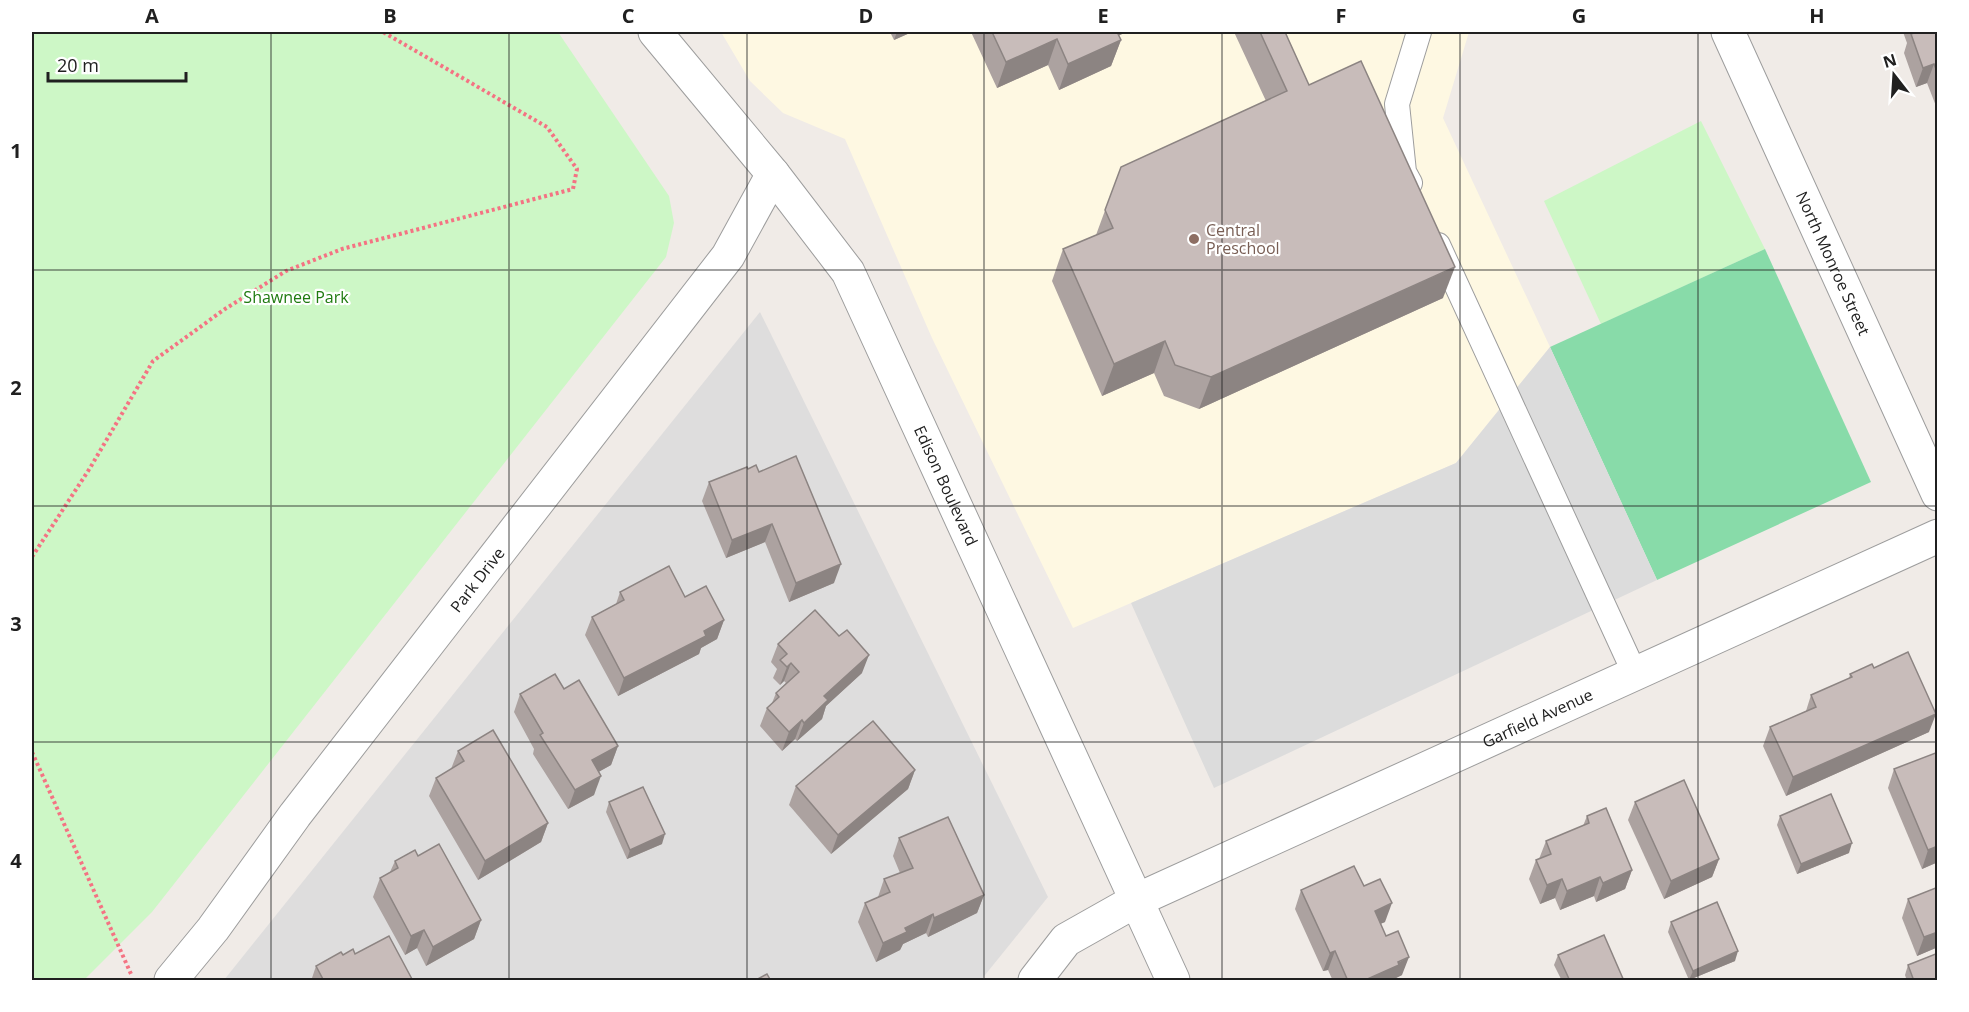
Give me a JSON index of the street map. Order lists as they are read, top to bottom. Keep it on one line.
{"streets":{"street":["North Monroe Street","Edison Boulevard","Park Drive","Garfield Avenue"]},"crossings":[["Edison Boulevard","Park Drive"],["Edison Boulevard","Garfield Avenue"]],"parks":["Shawnee Park"],"places":["Central Preschool"],"scale_bar":"20 m","north":"top","grid":{"columns":["A","B","C","D","E","F","G","H"],"rows":["1","2","3","4"]}}
